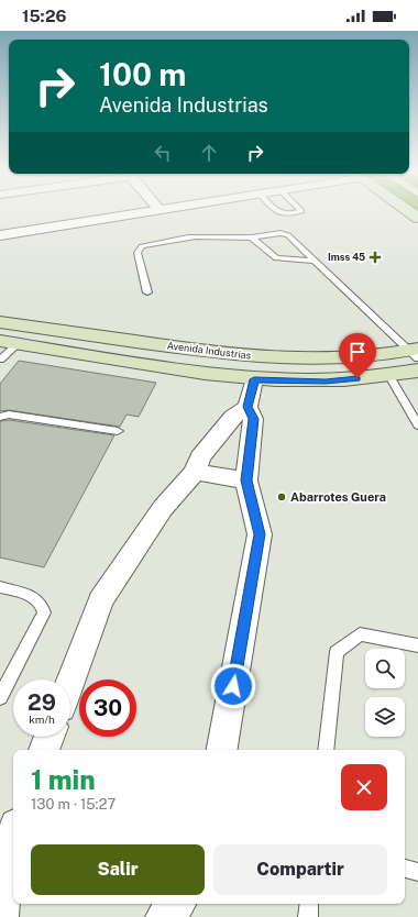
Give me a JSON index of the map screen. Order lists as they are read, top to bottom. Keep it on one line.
{"streets":{"main road":["Avenida Industrias"]},"places":{"health":["Imss 45"],"other":["Abarrotes Guera"]},"page":{"status":"15:26","turn":["100 m","Avenida Industrias"],"speed":"29 km/h","limit":"30","heading":["1 min","130 m · 15:27"],"buttons":["Salir","Compartir"]}}
